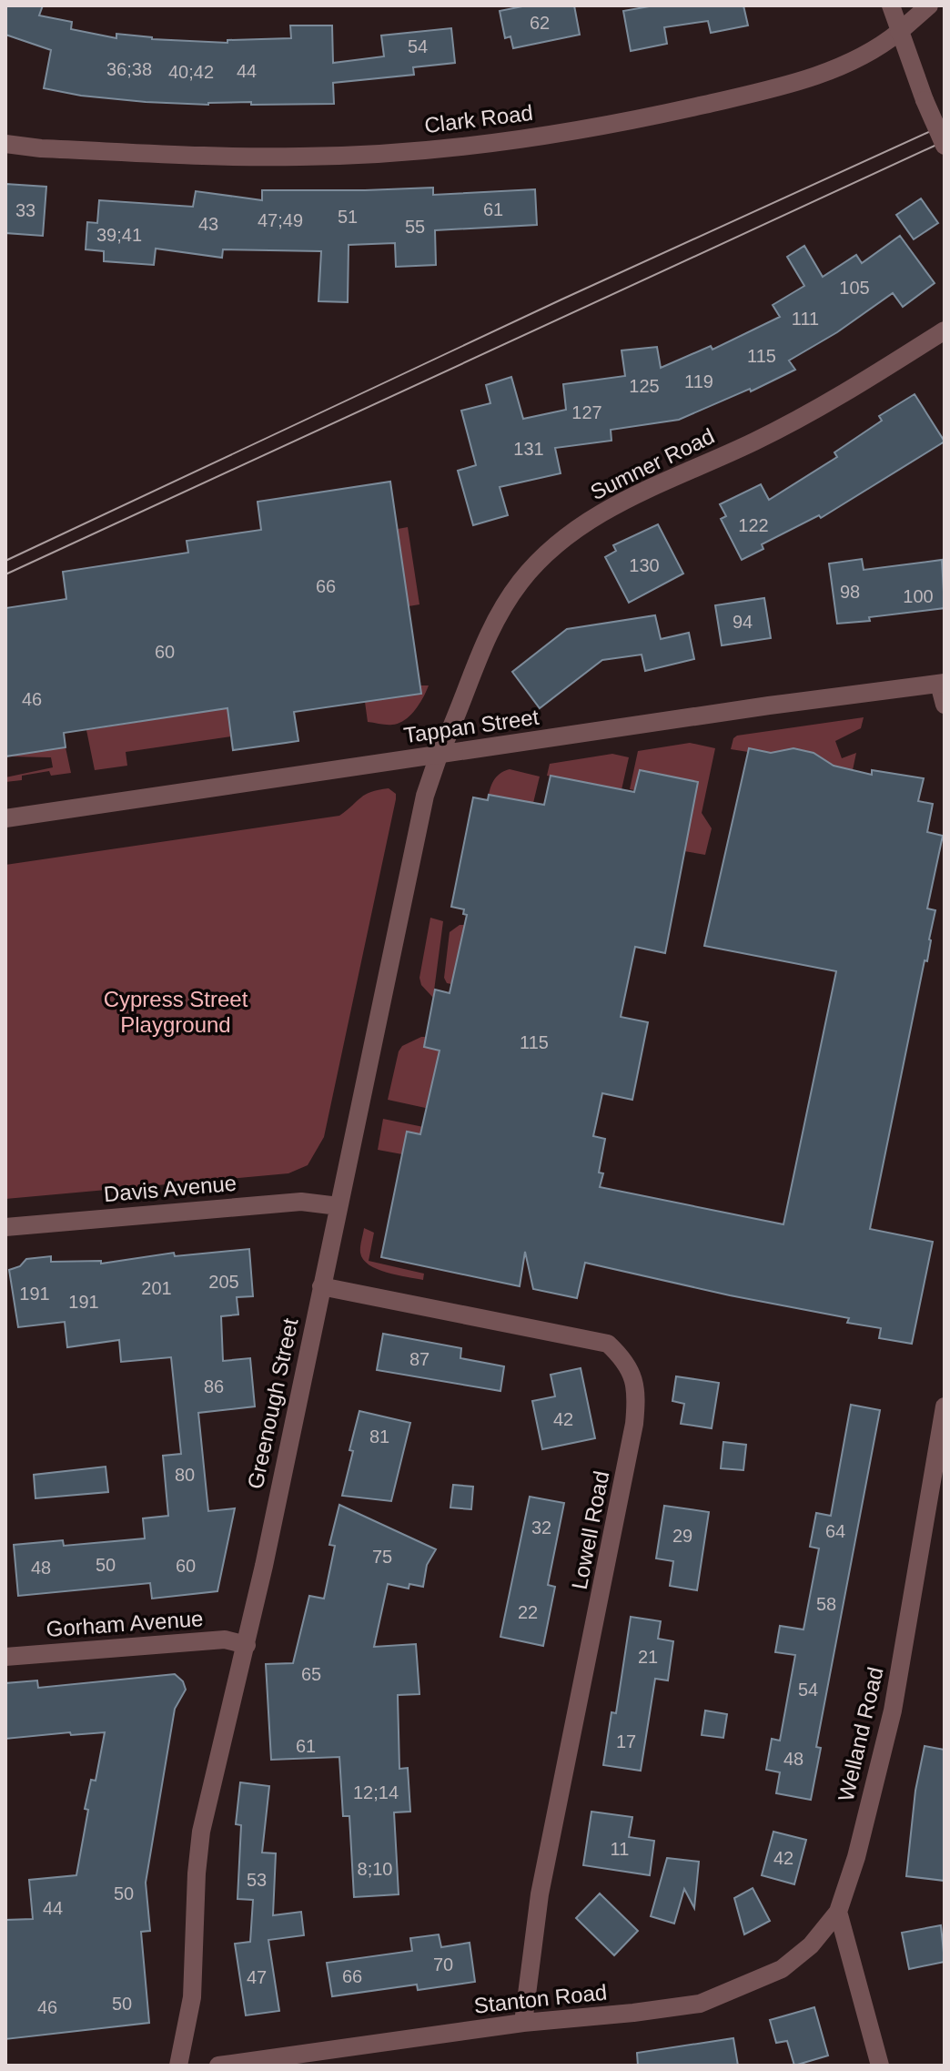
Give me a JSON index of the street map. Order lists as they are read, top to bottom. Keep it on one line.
{"streets":{"street":["Clark Road","Sumner Road","Tappan Street","Davis Avenue","Greenough Street","Lowell Road","Gorham Avenue","Welland Road","Stanton Road"]},"crossings":[["Sumner Road","Tappan Street"],["Sumner Road","Greenough Street"],["Tappan Street","Greenough Street"],["Davis Avenue","Greenough Street"],["Greenough Street","Lowell Road"],["Greenough Street","Gorham Avenue"],["Lowell Road","Stanton Road"],["Welland Road","Stanton Road"]],"parks":["Cypress Street Playground"],"house_numbers":["62","54","36;38","44","40;42","61","33","51","47;49","43","55","39;41","105","111","115","119","125","127","131","122","130","66","98","100","94","60","46","115","205","201","191","191","87","86","42","81","80","32","64","29","75","50","60","48","58","22","21","65","54","17","61","48","12;14","11","42","8;10","53","50","44","70","66","47","50","46"]}
